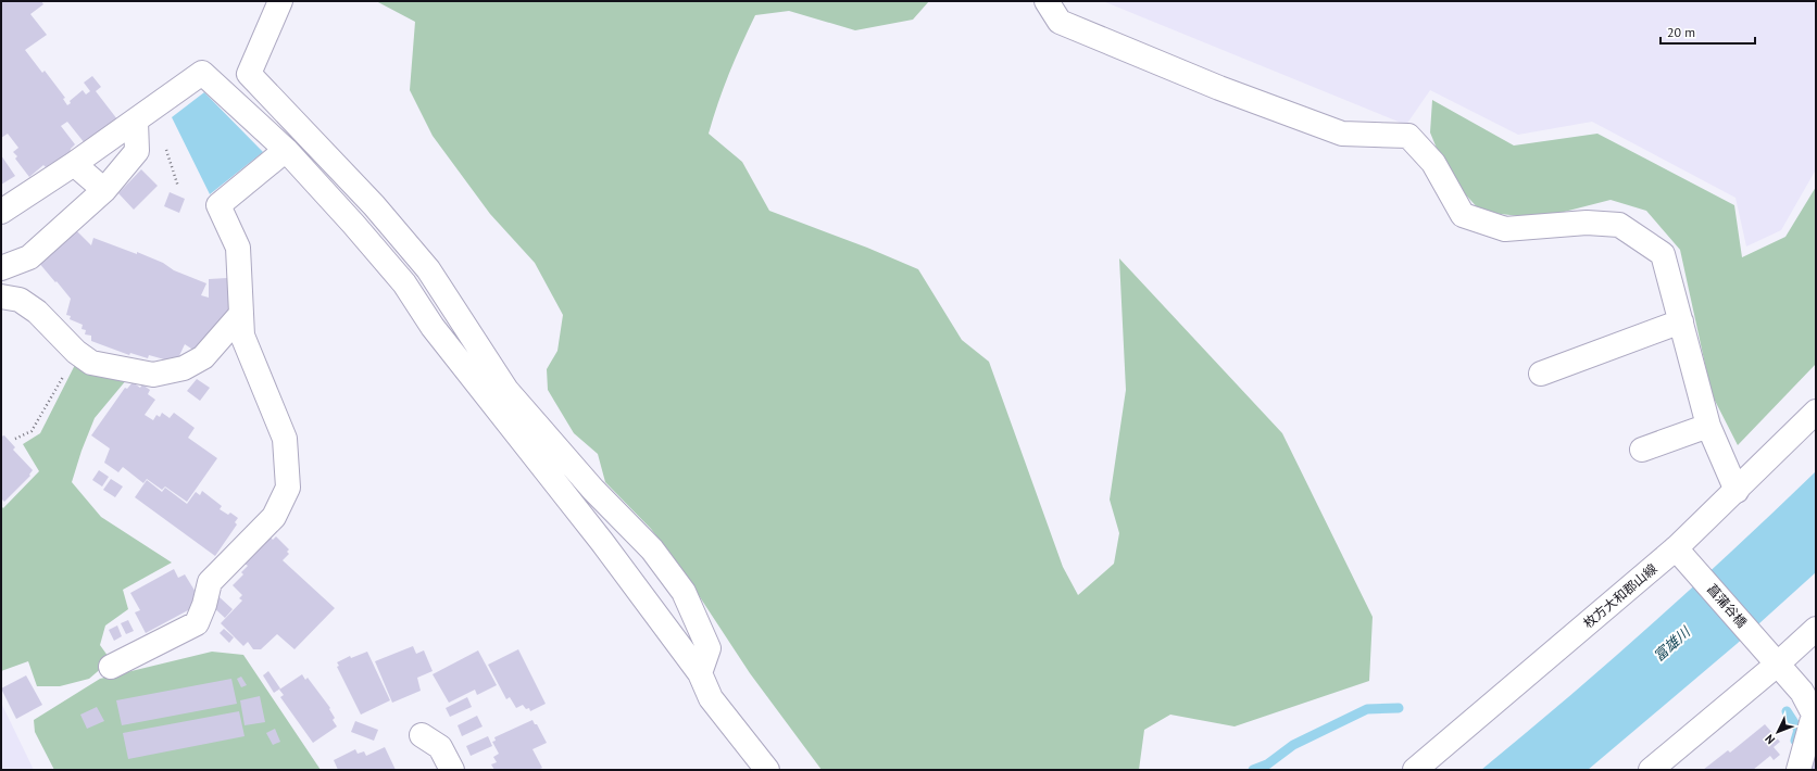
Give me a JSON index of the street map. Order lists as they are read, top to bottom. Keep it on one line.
{"streets":{"street":["枚方大和郡山線","菖蒲谷橋"]},"crossings":[["枚方大和郡山線","菖蒲谷橋"]],"water":["富雄川"],"scale_bar":"20 m","north":"bottom left"}
